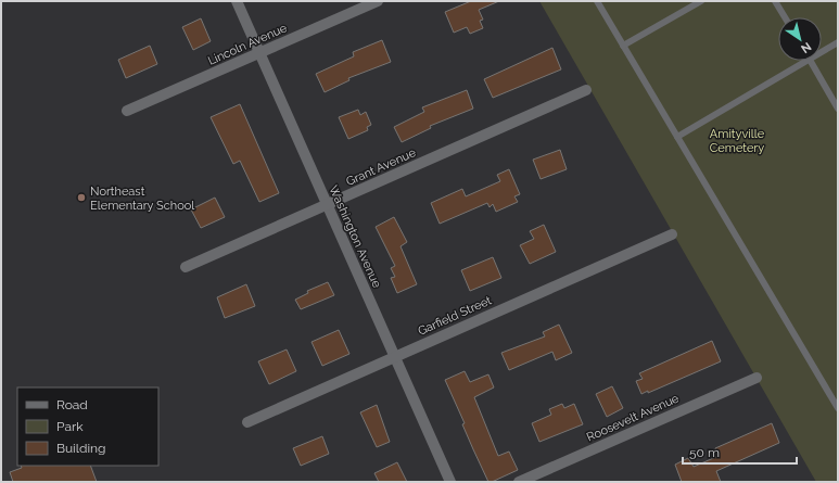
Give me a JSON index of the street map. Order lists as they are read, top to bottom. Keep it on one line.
{"streets":{"street":["Lincoln Avenue","Grant Avenue","Washington Avenue","Garfield Street","Roosevelt Avenue"]},"crossings":[["Lincoln Avenue","Washington Avenue"],["Grant Avenue","Washington Avenue"],["Washington Avenue","Garfield Street"]],"parks":["Amityville Cemetery"],"places":["Northeast Elementary School"],"legend":["Road","Park","Building"],"scale_bar":"50 m","north":"bottom right"}
